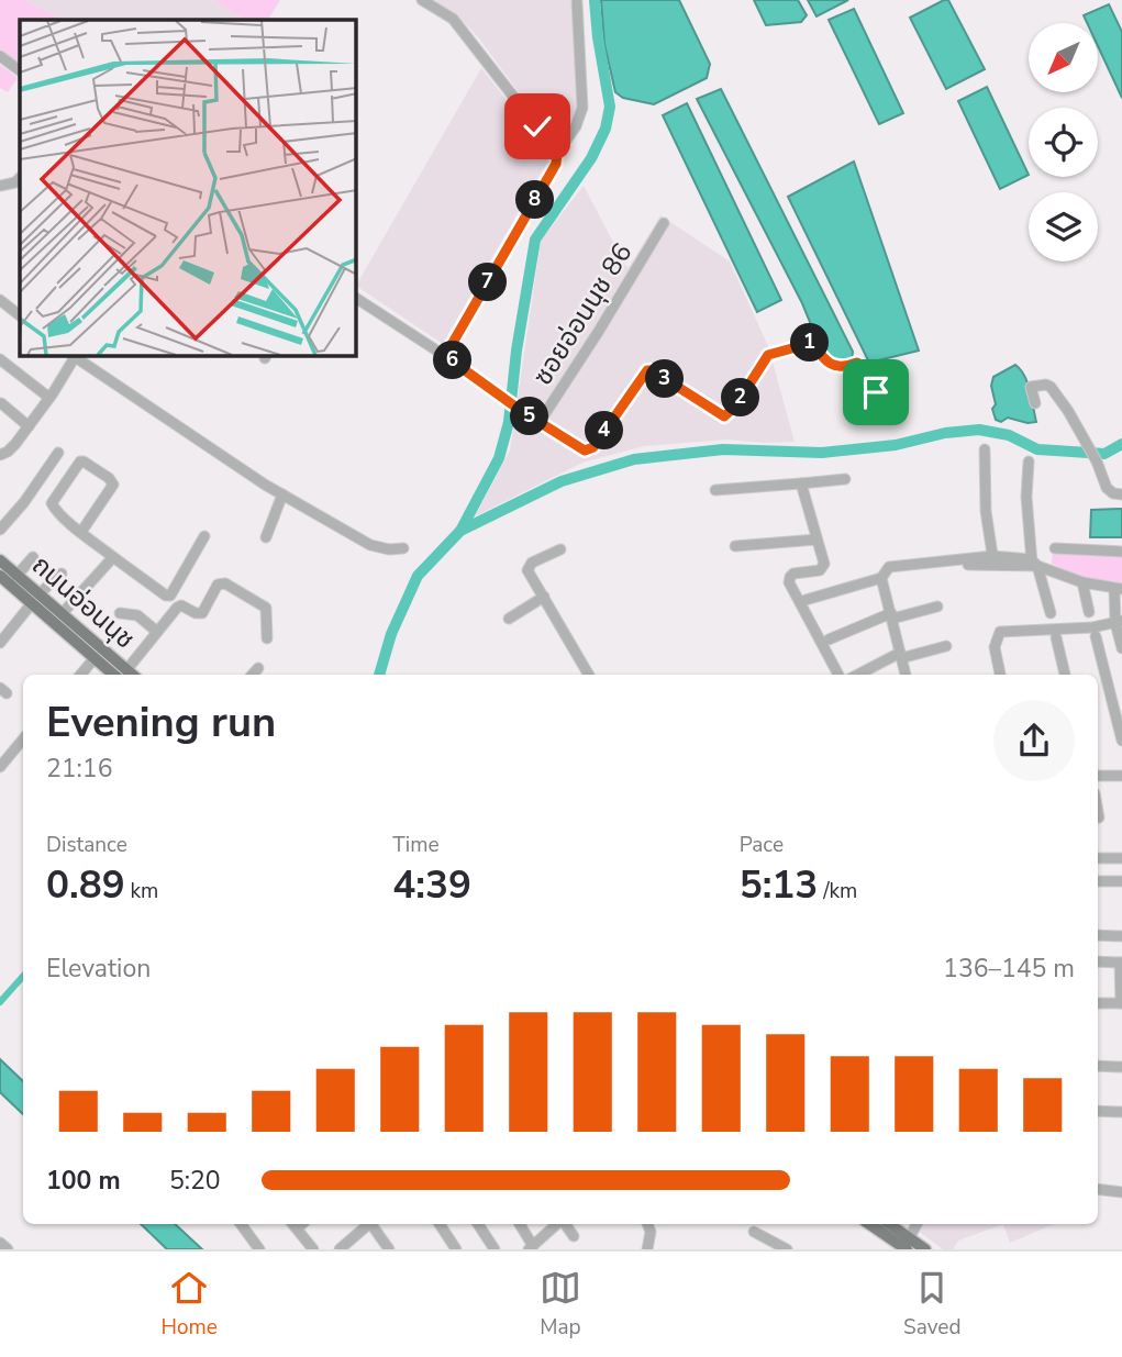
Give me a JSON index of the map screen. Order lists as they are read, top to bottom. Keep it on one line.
{"streets":{"main road":["ถนนอ่อนนุช"],"street":["ซอยอ่อนนุช 86"]},"north":"bottom left","page":{"pins":["8","7","1","6","3","2","5","4"],"heading":["Evening run","21:16"],"stats":[["Distance","0.89 km"],["Time","4:39"],["Pace","5:13 /km"]],"chart":["Elevation","136–145 m"],"list":[{"name":"100 m","note":"5:20"}],"tabs":["Home","Map","Saved"]}}
